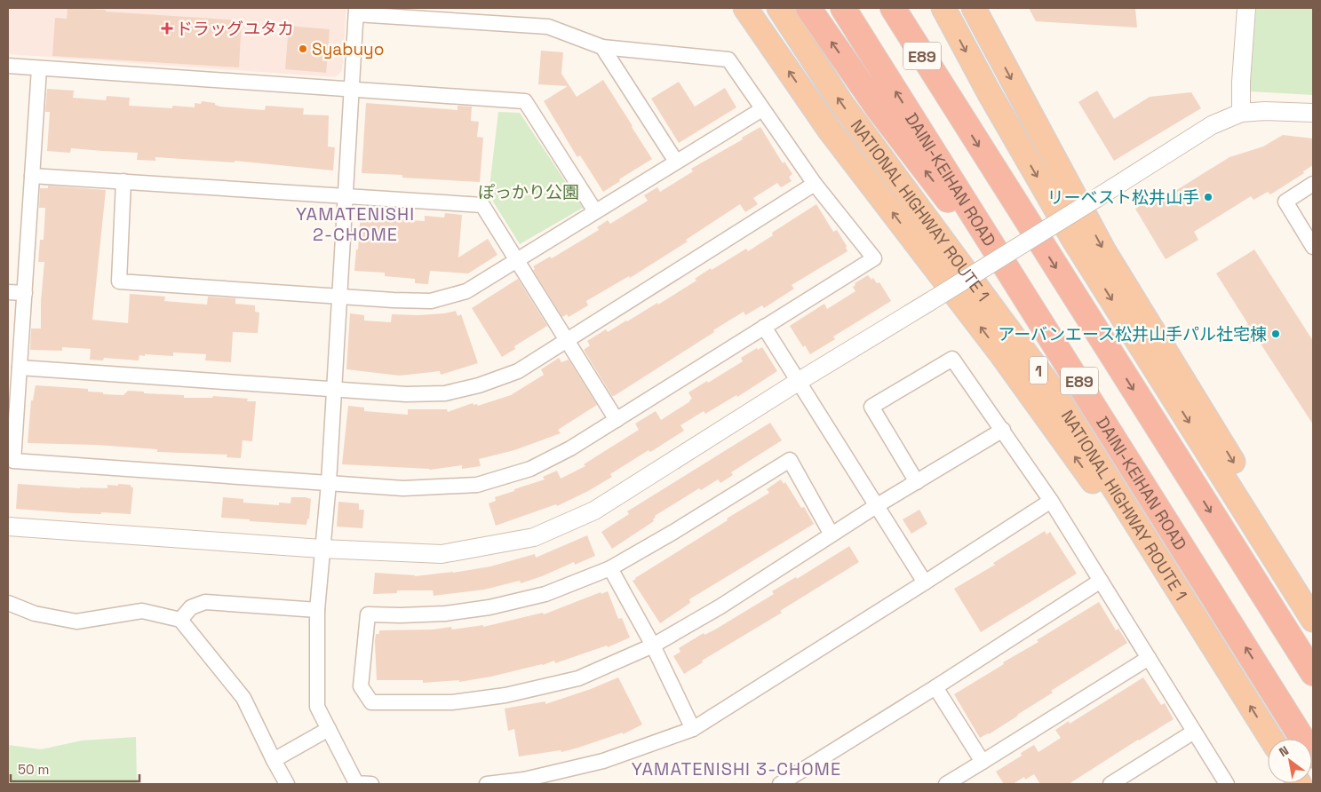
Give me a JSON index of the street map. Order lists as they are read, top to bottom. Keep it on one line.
{"streets":{"highway":["E89","DAINI-KEIHAN ROAD","NATIONAL HIGHWAY ROUTE 1","1"]},"crossings":[["NATIONAL HIGHWAY ROUTE 1","1"]],"districts":["YAMATENISHI 2-CHOME","YAMATENISHI 3-CHOME"],"parks":["ぽっかり公園"],"places":{"health":["ドラッグユタカ"],"other":["Syabuyo","リーベスト松井山手","アーバンエース松井山手パル社宅棟"]},"scale_bar":"50 m","north":"top left"}
